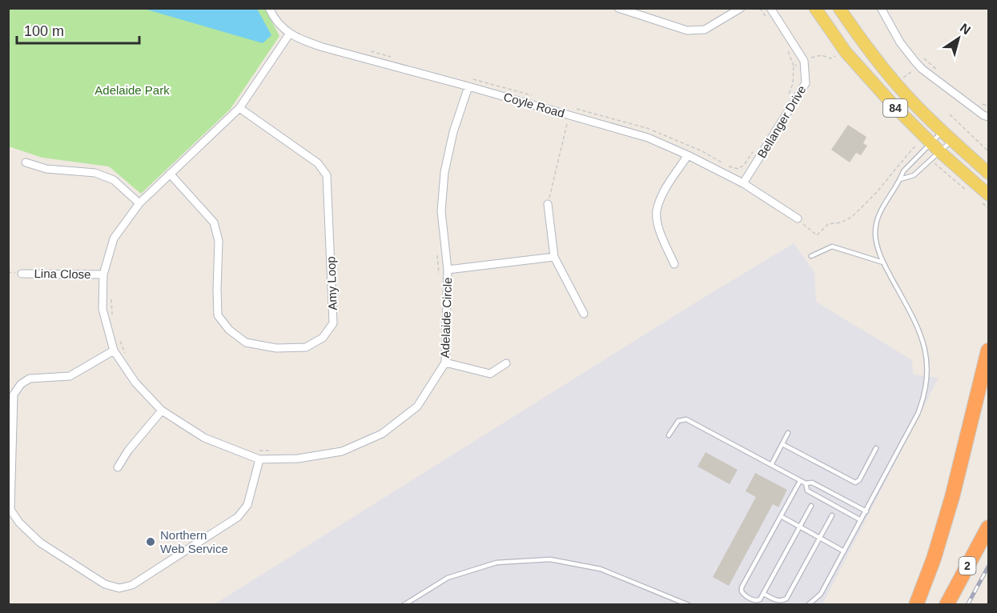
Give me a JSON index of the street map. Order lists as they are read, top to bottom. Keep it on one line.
{"streets":{"highway":["2"],"main road":["84"],"street":["Coyle Road","Bellanger Drive","Lina Close","Amy Loop","Adelaide Circle"]},"crossings":[["Coyle Road","Bellanger Drive"],["Coyle Road","Adelaide Circle"],["Lina Close","Adelaide Circle"],["Amy Loop","Adelaide Circle"]],"parks":["Adelaide Park"],"places":["Northern Web Service"],"scale_bar":"100 m","north":"top right"}
